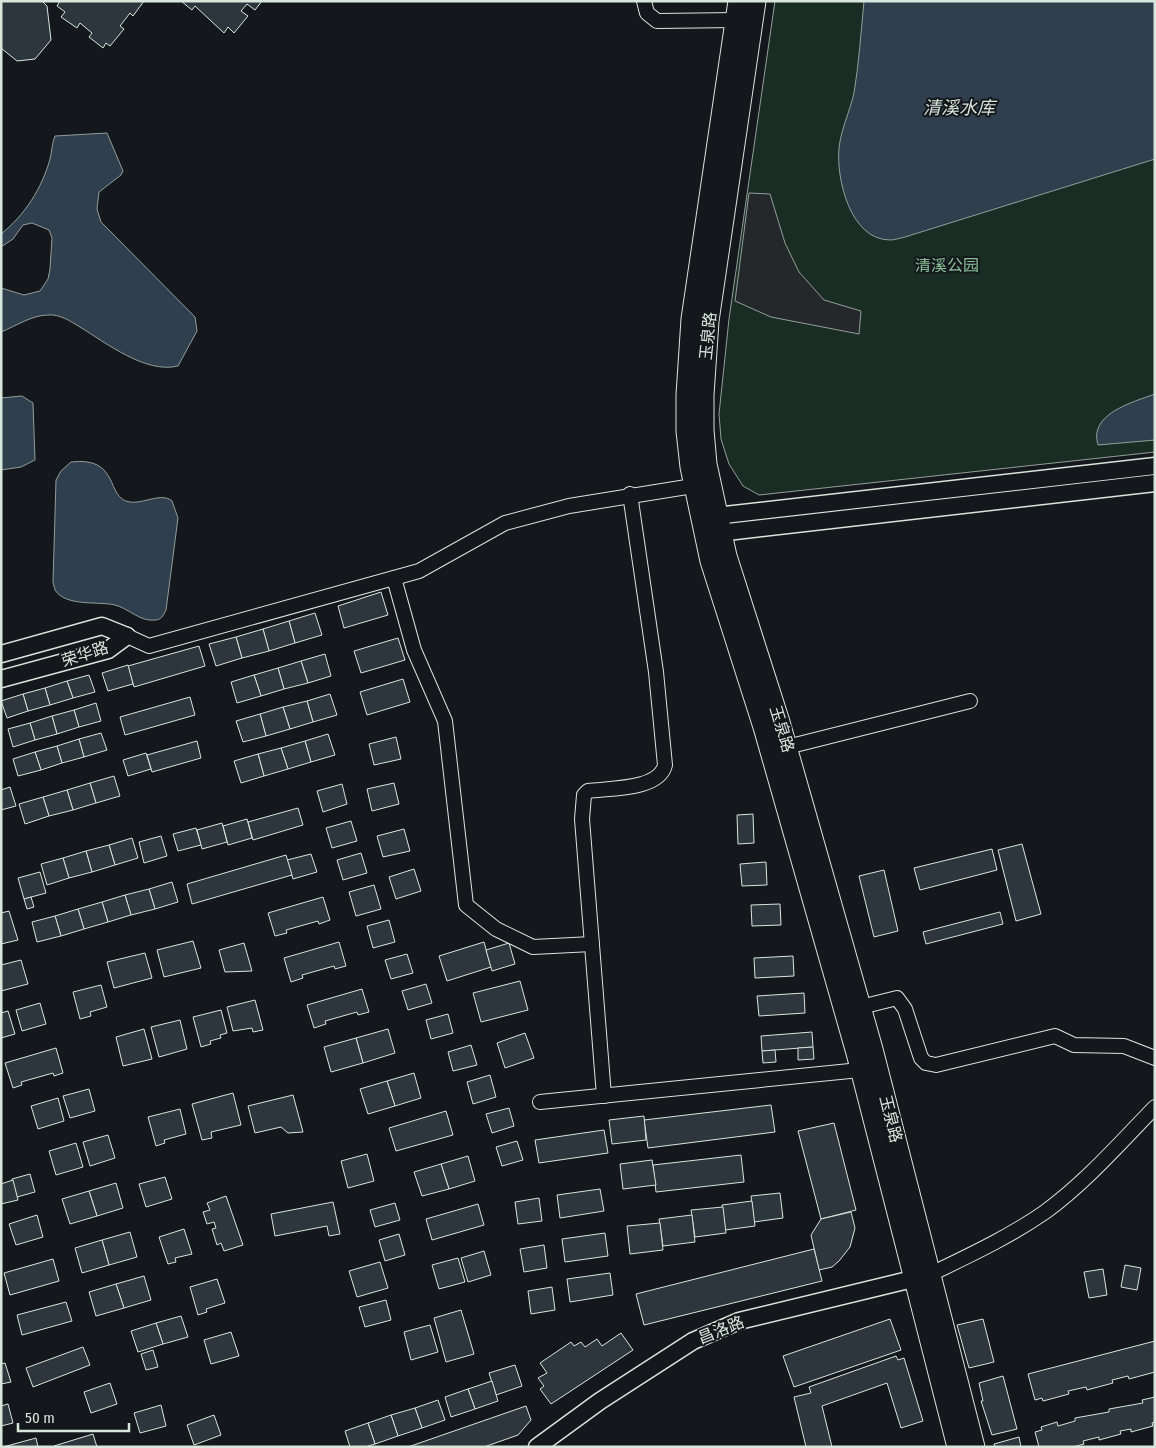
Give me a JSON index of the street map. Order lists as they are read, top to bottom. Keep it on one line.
{"streets":{"main road":["玉泉路"],"street":["荣华路","昌洛路"]},"crossings":[["玉泉路","昌洛路"]],"water":["清溪水库"],"parks":["清溪公园"],"scale_bar":"50 m"}
